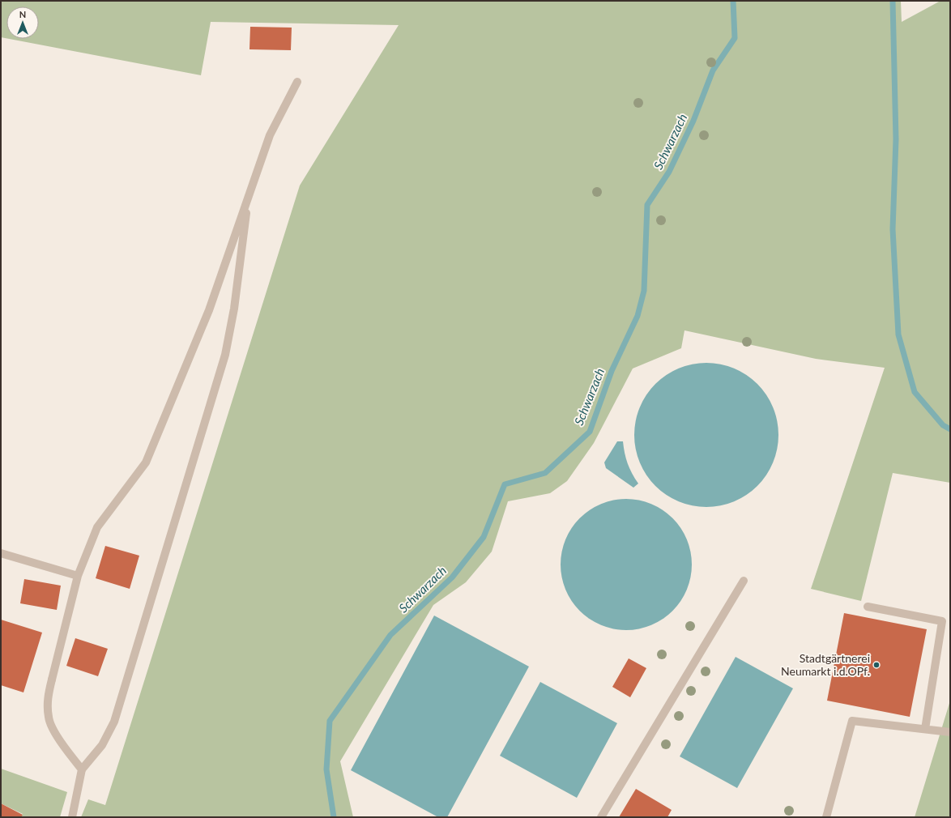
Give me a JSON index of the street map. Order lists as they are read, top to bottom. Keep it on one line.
{"water":["Schwarzach"],"places":["Stadtgärtnerei Neumarkt i.d.OPf."],"north":"top"}
